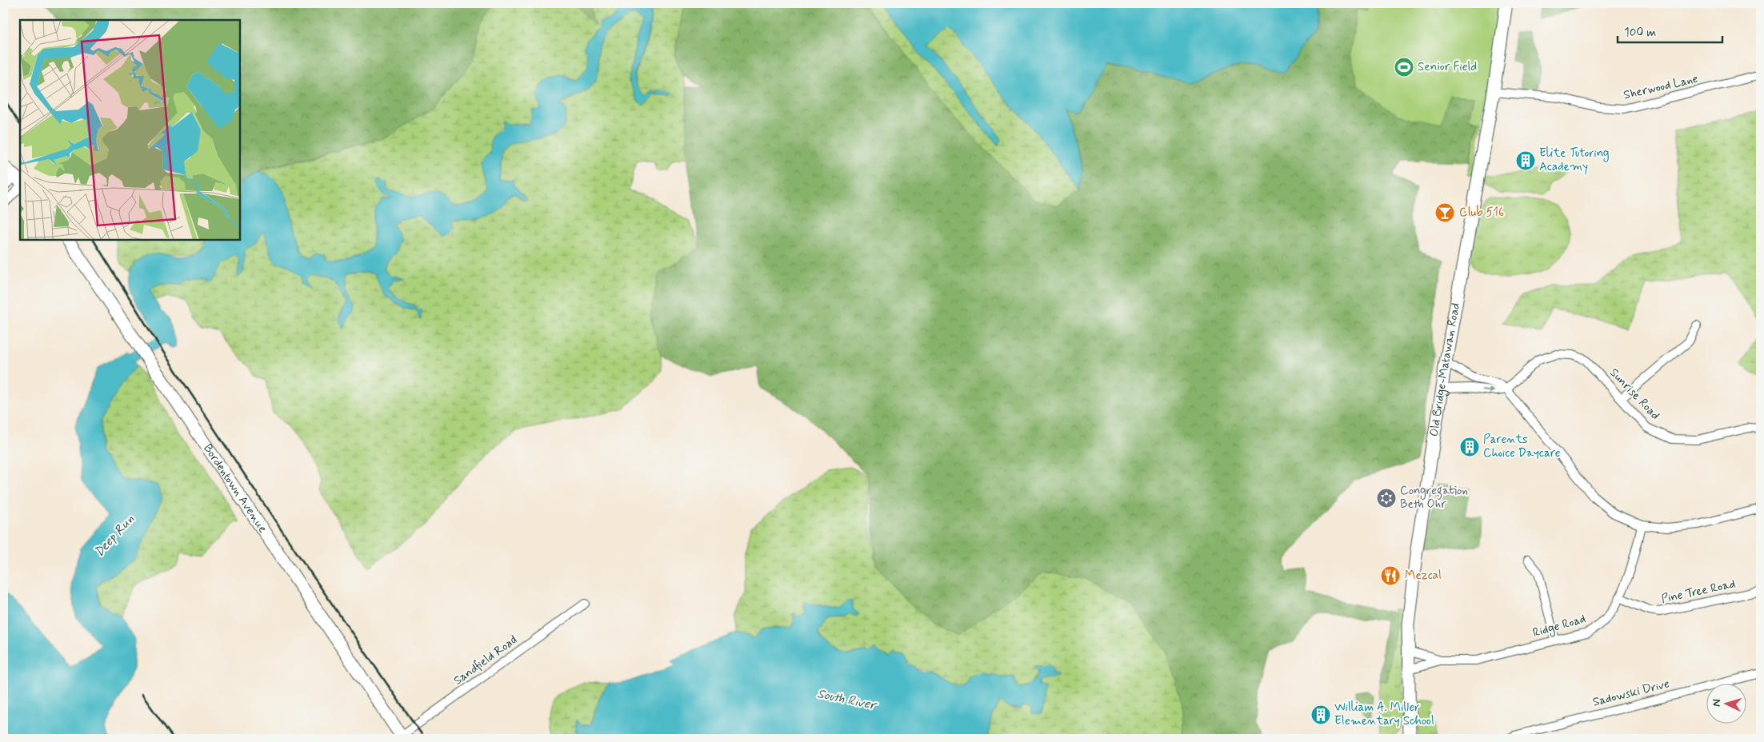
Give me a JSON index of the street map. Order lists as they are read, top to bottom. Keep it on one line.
{"streets":{"main road":["Old Bridge-Matawan Road","Bordentown Avenue"],"street":["Sherwood Lane","Sunrise Road","Pine Tree Road","Ridge Road","Sandfield Road","Sadowski Drive"]},"crossings":[["Sherwood Lane","Old Bridge-Matawan Road"],["Old Bridge-Matawan Road","Ridge Road"],["Bordentown Avenue","Sandfield Road"],["Pine Tree Road","Ridge Road"]],"water":["Deep Run","South River"],"places":{"sports":["Senior Field"],"building":["Elite Tutoring Academy","Parents Choice Daycare","William A. Miller Elementary School"],"bar":["Club 516"],"synagogue":["Congregation Beth Ohr"],"restaurant":["Mezcal"]},"scale_bar":"100 m","north":"left"}
